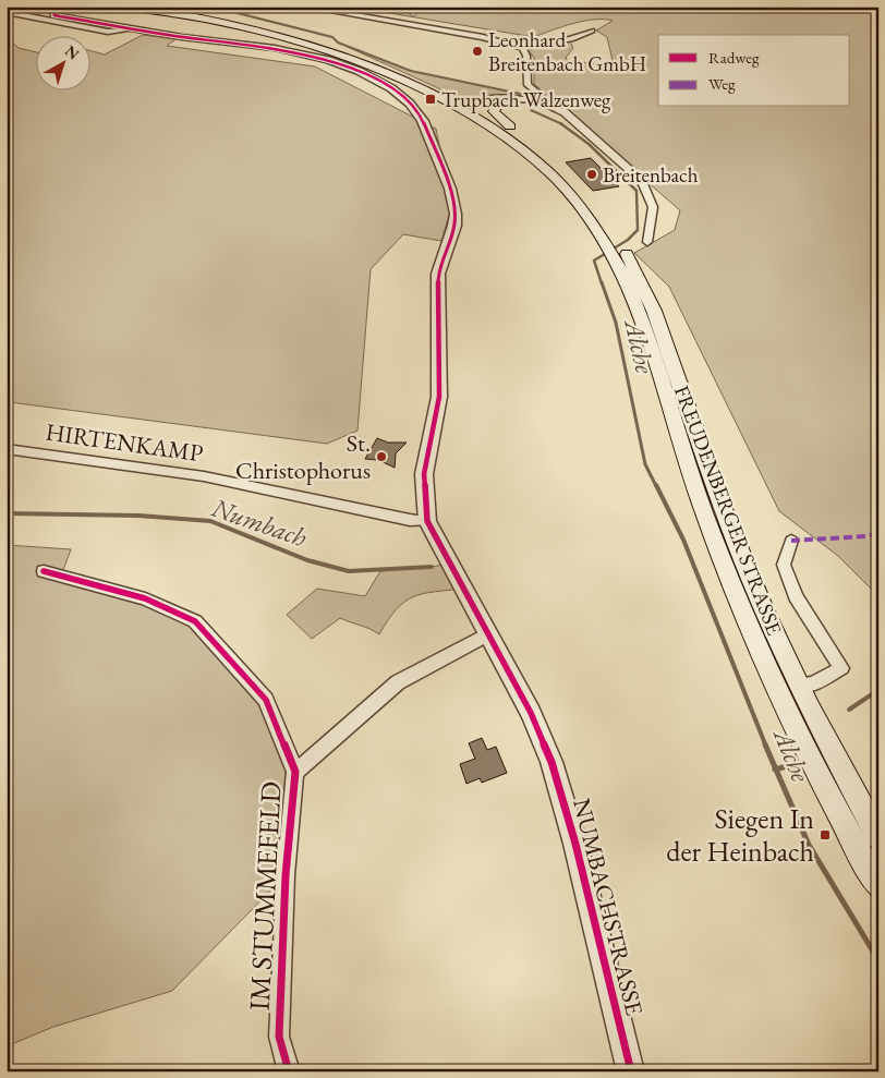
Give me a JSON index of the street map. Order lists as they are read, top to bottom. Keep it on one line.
{"streets":{"main road":["FREUDENBERGER STRASSE"],"street":["HIRTENKAMP","IM STUMMEFELD","NUMBACHSTRASSE"]},"crossings":[["HIRTENKAMP","NUMBACHSTRASSE"],["IM STUMMEFELD","NUMBACHSTRASSE"]],"water":["Alche","Numbach"],"places":{"other":["Leonhard Breitenbach GmbH","Breitenbach","St. Christophorus"],"transit":["Trupbach Walzenweg","Siegen In der Heinbach"]},"legend":["Radweg","Weg"],"north":"top right"}
